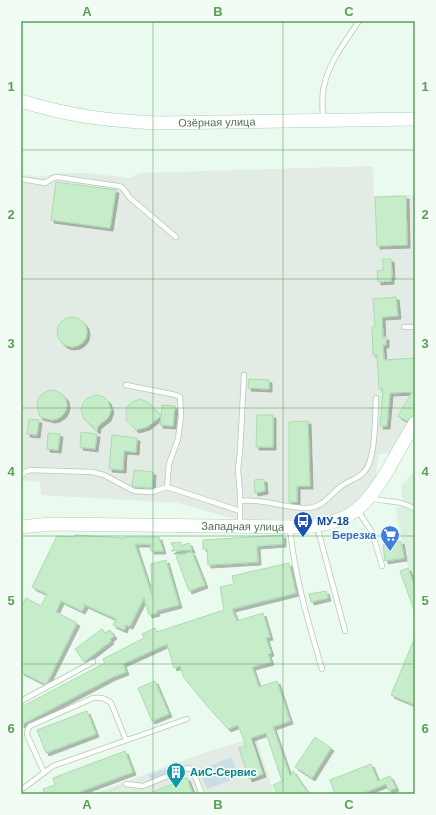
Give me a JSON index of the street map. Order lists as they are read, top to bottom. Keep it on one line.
{"streets":{"street":["Озёрная улица","Западная улица"]},"places":{"bus stop":["МУ-18"],"supermarket":["Березка"],"building":["АиС-Сервис"]},"grid":{"columns":["A","B","C"],"rows":["1","2","3","4","5","6"]}}
